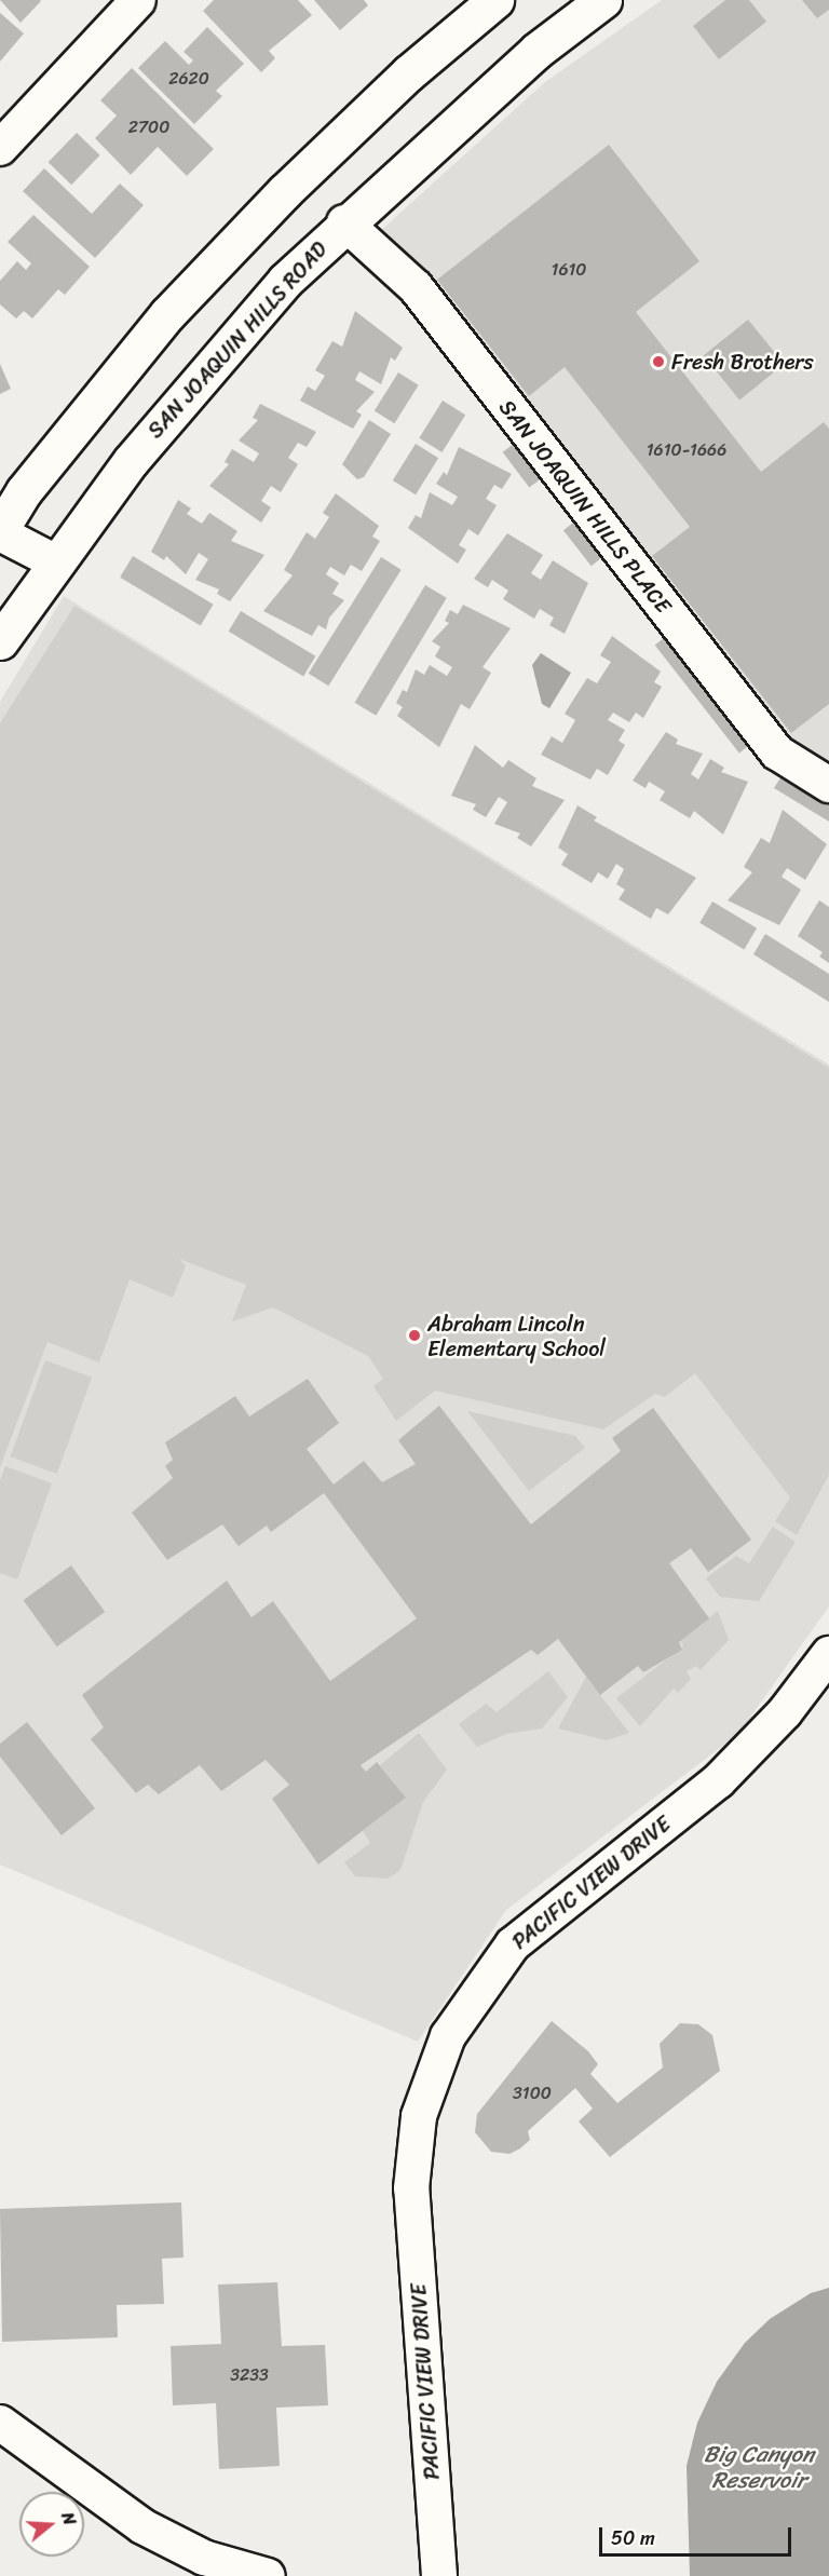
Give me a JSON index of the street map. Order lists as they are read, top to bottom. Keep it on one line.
{"streets":{"main road":["SAN JOAQUIN HILLS ROAD"],"street":["SAN JOAQUIN HILLS PLACE","PACIFIC VIEW DRIVE"]},"crossings":[["SAN JOAQUIN HILLS ROAD","SAN JOAQUIN HILLS PLACE"]],"water":["Big Canyon Reservoir"],"places":["Fresh Brothers","Abraham Lincoln Elementary School"],"house_numbers":["2620","2700","1610","1610-1666","3100","3233"],"scale_bar":"50 m","north":"right"}
